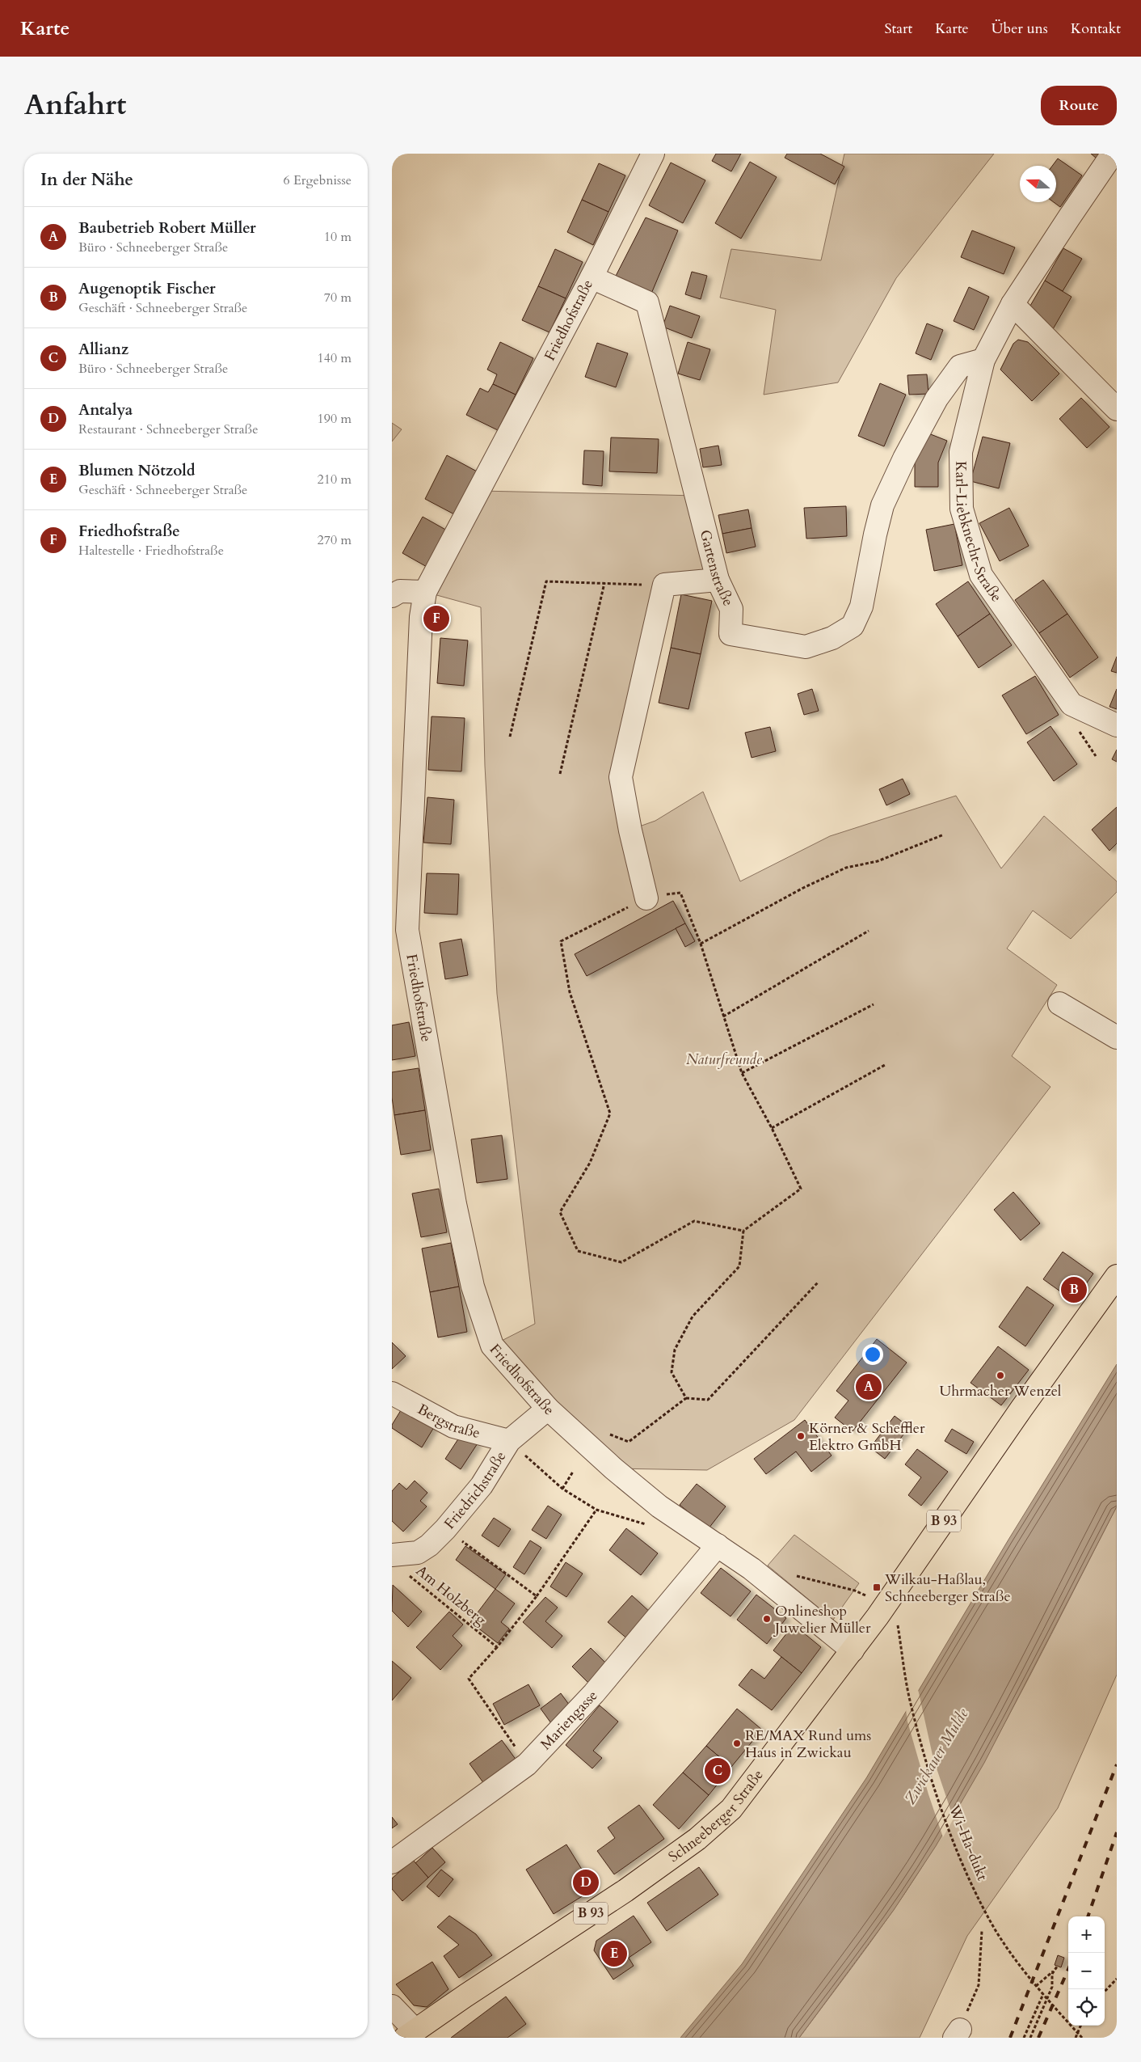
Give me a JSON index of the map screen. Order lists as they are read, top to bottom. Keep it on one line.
{"streets":{"main road":["B 93","Schneeberger Straße"],"street":["Friedhofstraße","Karl-Liebknecht-Straße","Gartenstraße","Bergstraße","Friedrichstraße","Mariengasse"],"path":["Am Holzberg","Wi-Ha-dukt"]},"crossings":[["Friedhofstraße","Gartenstraße"],["Friedhofstraße","Friedrichstraße"],["Friedhofstraße","Mariengasse"],["Friedhofstraße","Schneeberger Straße"],["Karl-Liebknecht-Straße","Gartenstraße"],["Bergstraße","Friedrichstraße"],["Friedrichstraße","Am Holzberg"]],"water":["Zwickauer Mulde"],"parks":["Naturfreunde"],"places":{"other":["Uhrmacher Wenzel","Körner & Scheffler Elektro GmbH","Onlineshop Juwelier Müller","RE/MAX Rund ums Haus in Zwickau"],"transit":["Wilkau-Haßlau, Schneeberger Straße"]},"north":"left","page":{"header":"Karte","nav":["Start","Karte","Über uns","Kontakt"],"title":"Anfahrt","buttons":"Route","heading":["In der Nähe","6 Ergebnisse"],"list":[{"mark":"A","name":"Baubetrieb Robert Müller","note":"Büro · Schneeberger Straße","value":"10 m"},{"mark":"B","name":"Augenoptik Fischer","note":"Geschäft · Schneeberger Straße","value":"70 m"},{"mark":"C","name":"Allianz","note":"Büro · Schneeberger Straße","value":"140 m"},{"mark":"D","name":"Antalya","note":"Restaurant · Schneeberger Straße","value":"190 m"},{"mark":"E","name":"Blumen Nötzold","note":"Geschäft · Schneeberger Straße","value":"210 m"},{"mark":"F","name":"Friedhofstraße","note":"Haltestelle · Friedhofstraße","value":"270 m"}],"pins":["F","B","A","C","D","E"],"map_buttons":["+","−"]}}
